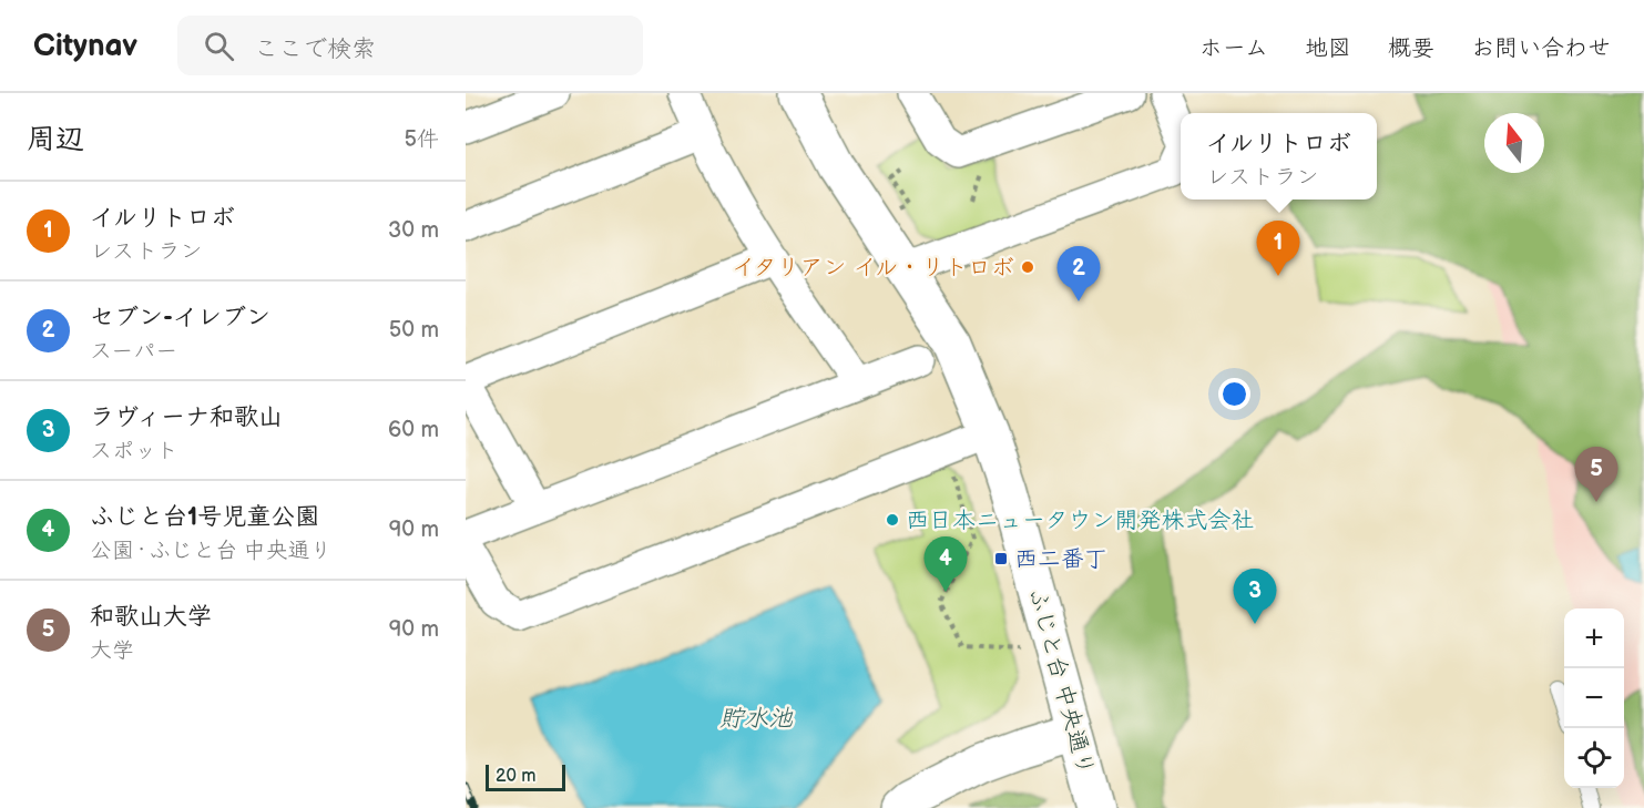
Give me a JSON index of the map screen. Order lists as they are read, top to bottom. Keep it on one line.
{"streets":{"street":["ふじと台 中央通り"]},"water":["貯水池"],"places":{"other":["イタリアン イル・リトロボ","西日本ニュータウン開発株式会社"],"transit":["西二番丁"]},"scale_bar":"20 m","north":"top","page":{"header":"Citynav","search":"ここで検索","nav":["ホーム","地図","概要","お問い合わせ"],"heading":["周辺","5件"],"popup":["イルリトロボ","レストラン"],"list":[{"mark":"1","name":"イルリトロボ","note":"レストラン","value":"30 m"},{"mark":"2","name":"セブン-イレブン","note":"スーパー","value":"50 m"},{"mark":"3","name":"ラヴィーナ和歌山","note":"スポット","value":"60 m"},{"mark":"4","name":"ふじと台1号児童公園","note":"公園 · ふじと台 中央通り","value":"90 m"},{"mark":"5","name":"和歌山大学","note":"大学","value":"90 m"}],"pins":["1","2","5","4","3"],"map_buttons":["+","−"],"scale":"20 m"}}
